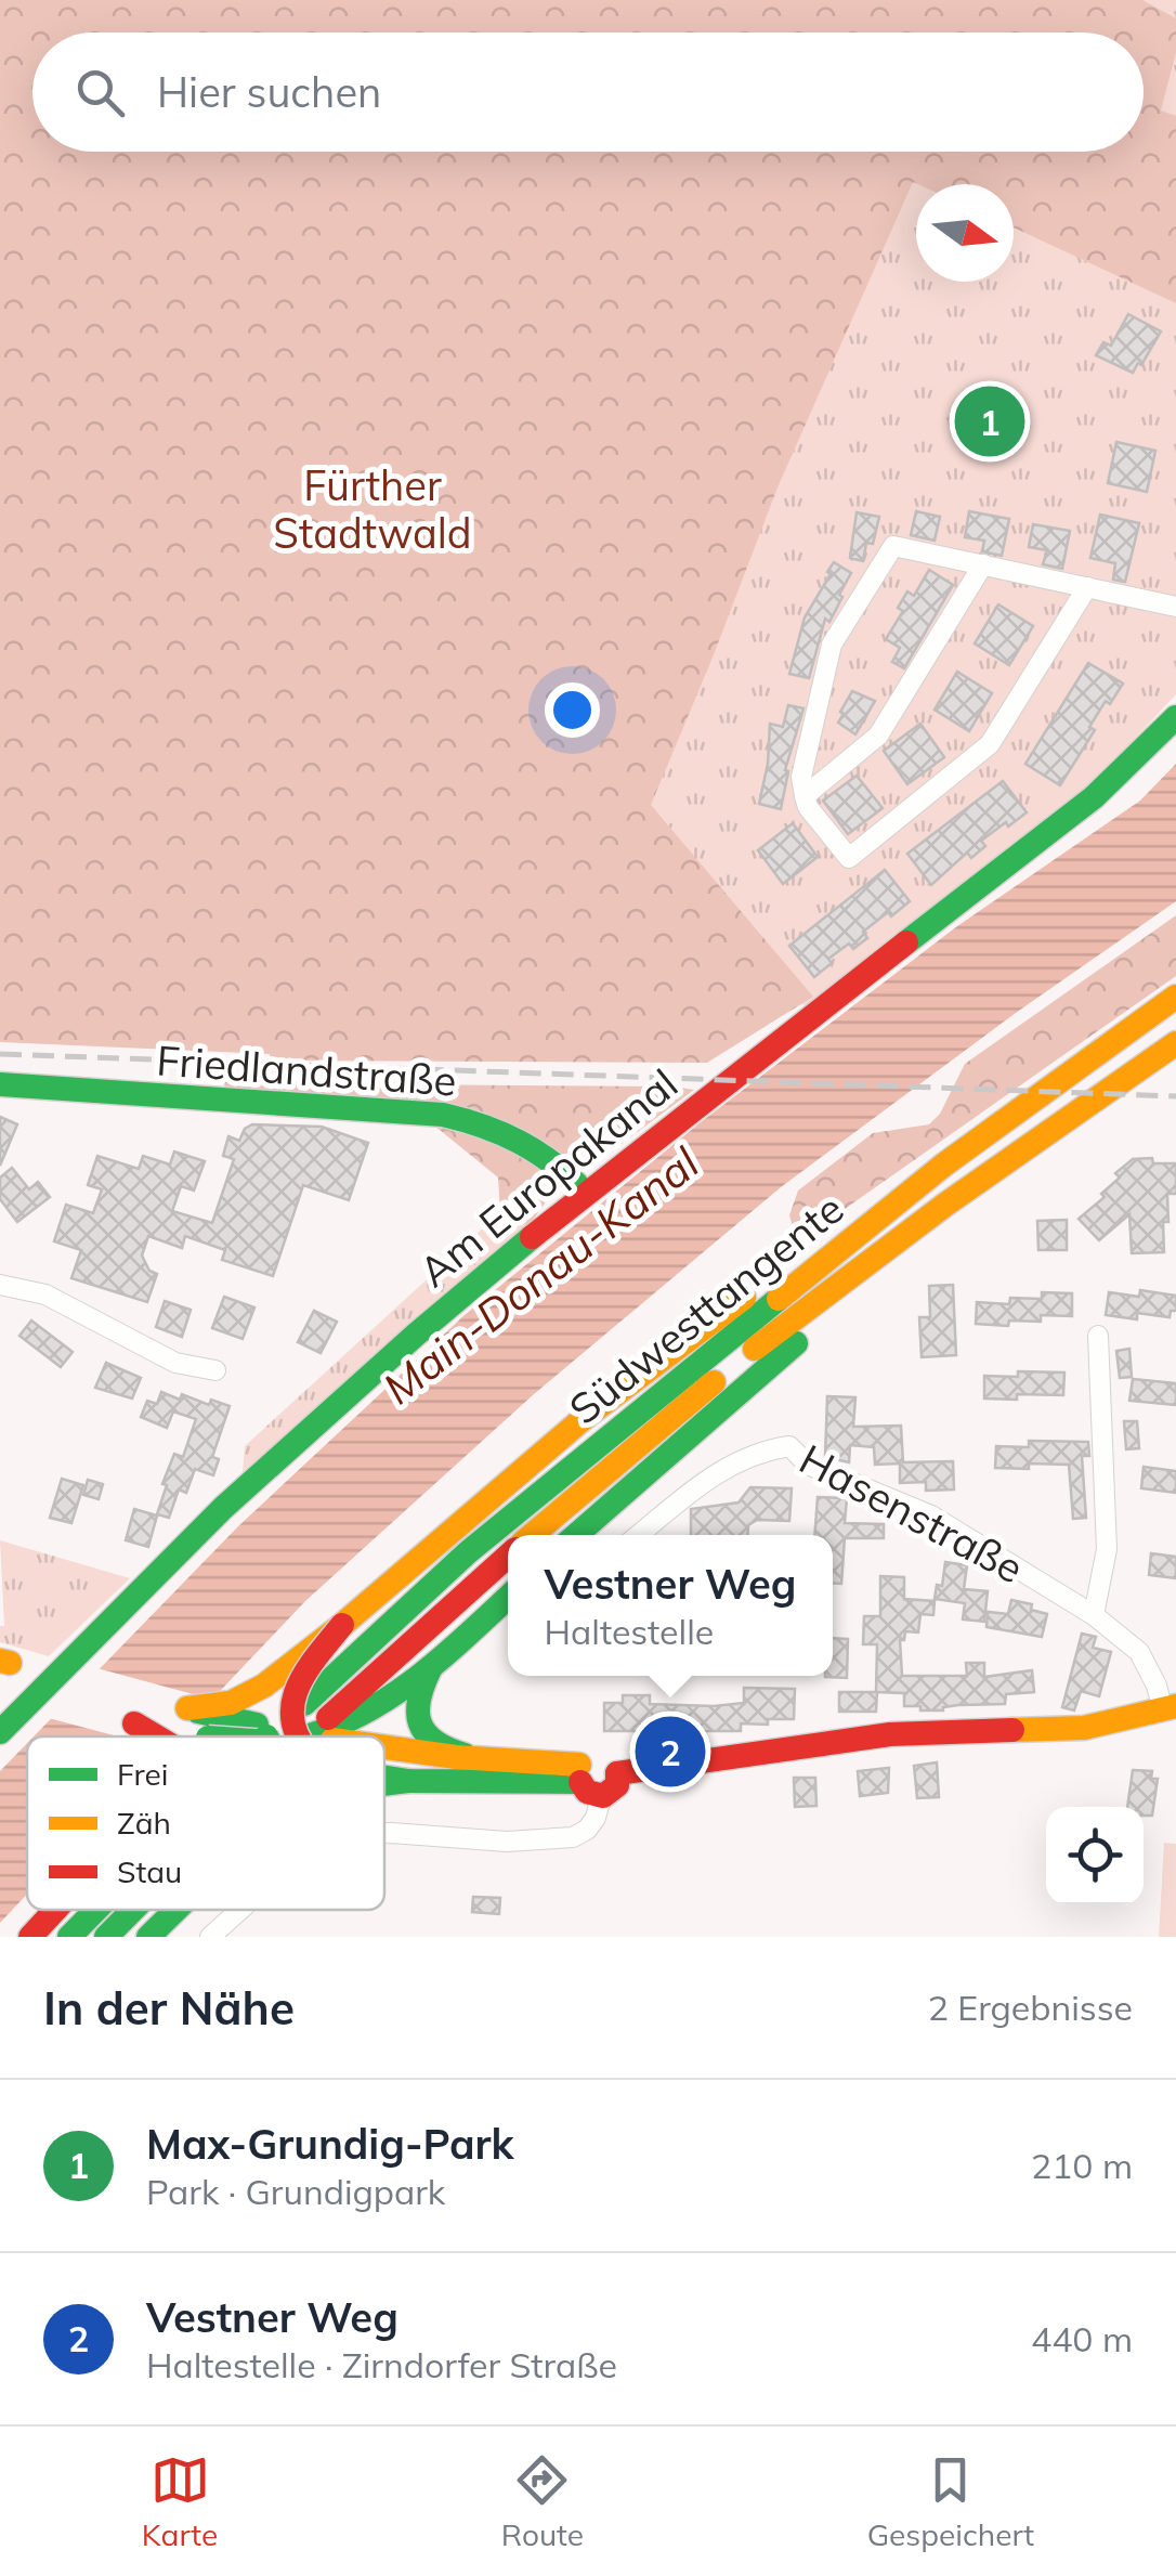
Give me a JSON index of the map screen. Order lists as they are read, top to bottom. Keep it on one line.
{"streets":{"main road":["Friedlandstraße","Am Europakanal","Südwesttangente"],"street":["Hasenstraße"]},"crossings":[["Friedlandstraße","Am Europakanal"]],"water":["Main-Donau-Kanal"],"parks":["Fürther Stadtwald"],"legend":["Frei","Zäh","Stau"],"north":"right","page":{"search":"Hier suchen","pins":["1","2"],"popup":["Vestner Weg","Haltestelle"],"heading":["In der Nähe","2 Ergebnisse"],"list":[{"mark":"1","name":"Max-Grundig-Park","note":"Park · Grundigpark","value":"210 m"},{"mark":"2","name":"Vestner Weg","note":"Haltestelle · Zirndorfer Straße","value":"440 m"}],"nav":["Karte","Route","Gespeichert"]}}
